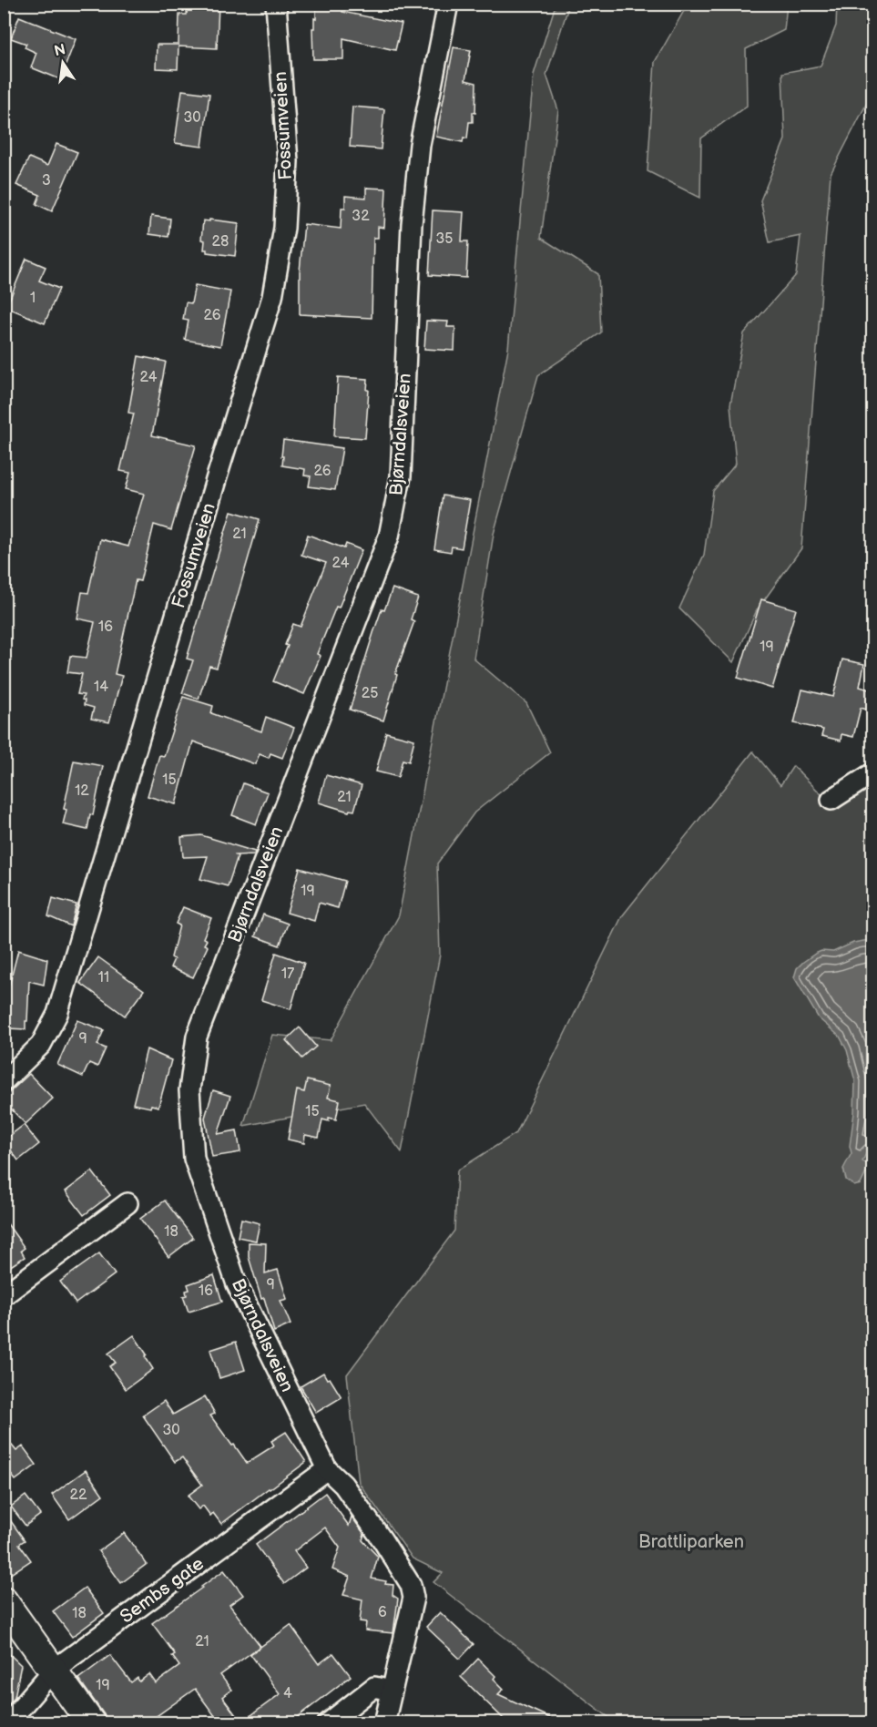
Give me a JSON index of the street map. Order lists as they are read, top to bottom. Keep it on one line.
{"streets":{"street":["Fossumveien","Bjørndalsveien","Sembs gate"]},"crossings":[["Bjørndalsveien","Sembs gate"]],"parks":["Brattliparken"],"house_numbers":["30","3","32","35","28","1","26","24","26","21","24","16","19","14","25","15","12","21","19","17","11","9","15","18","9","16","30","22","6","18","21","19","4"],"north":"top"}
